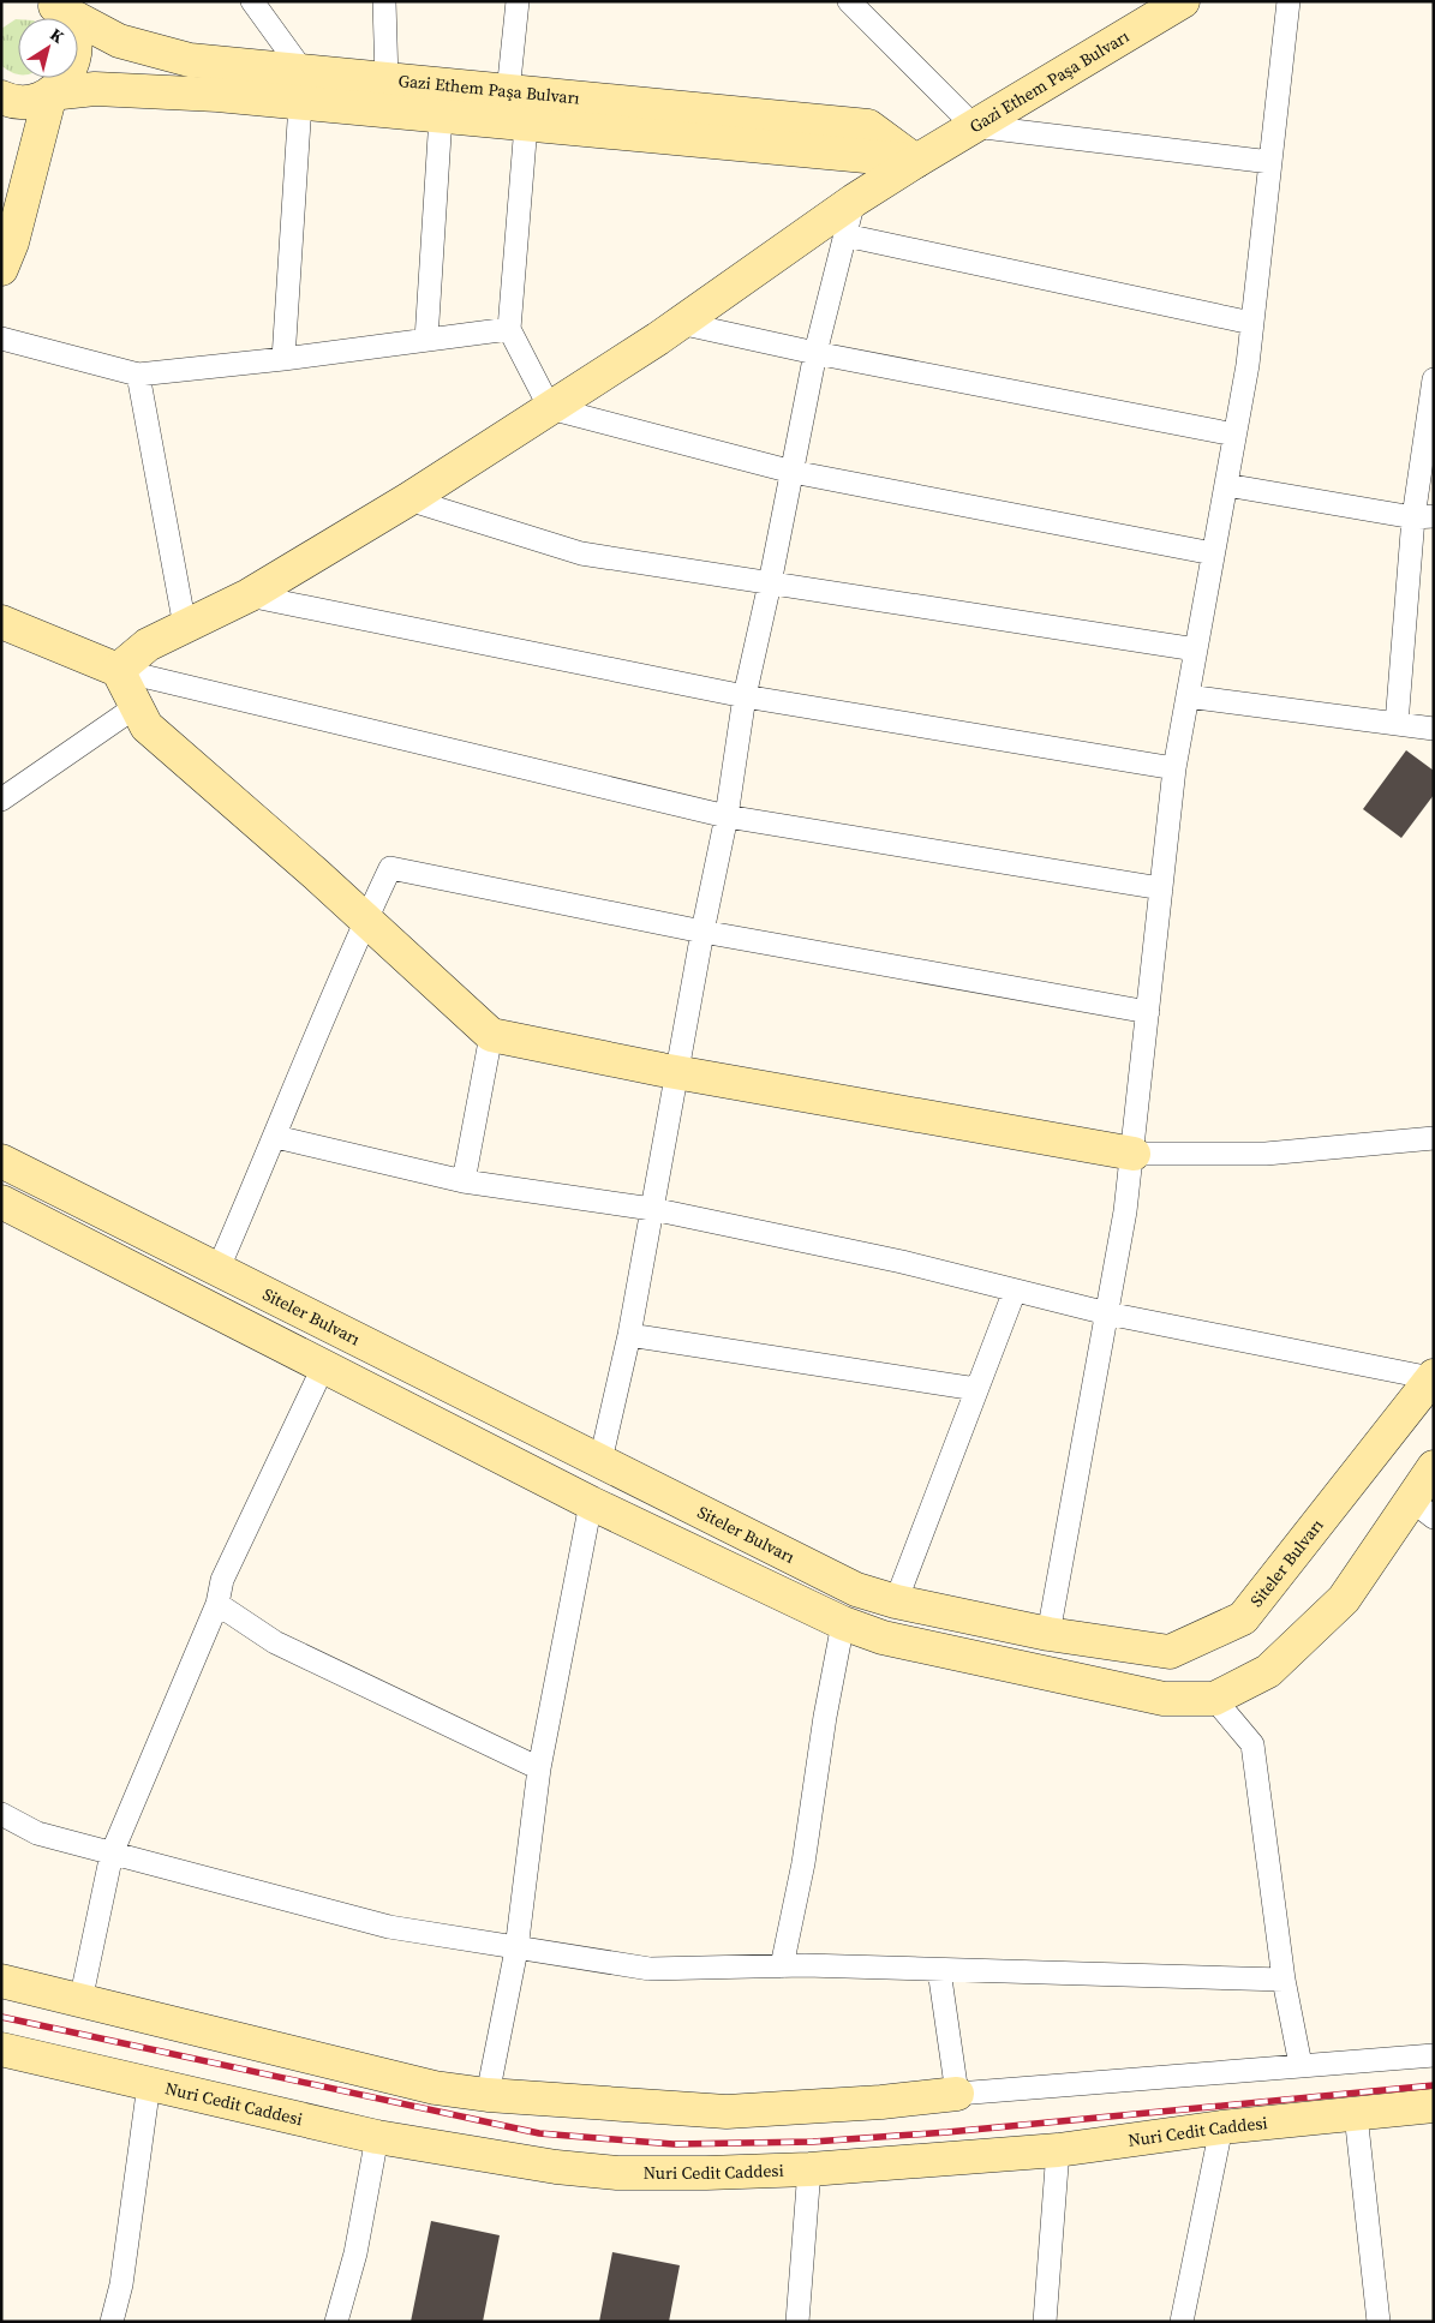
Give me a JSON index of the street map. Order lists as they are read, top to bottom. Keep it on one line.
{"streets":{"main road":["Gazi Ethem Paşa Bulvarı","Siteler Bulvarı","Nuri Cedit Caddesi"]},"north":"top right"}
